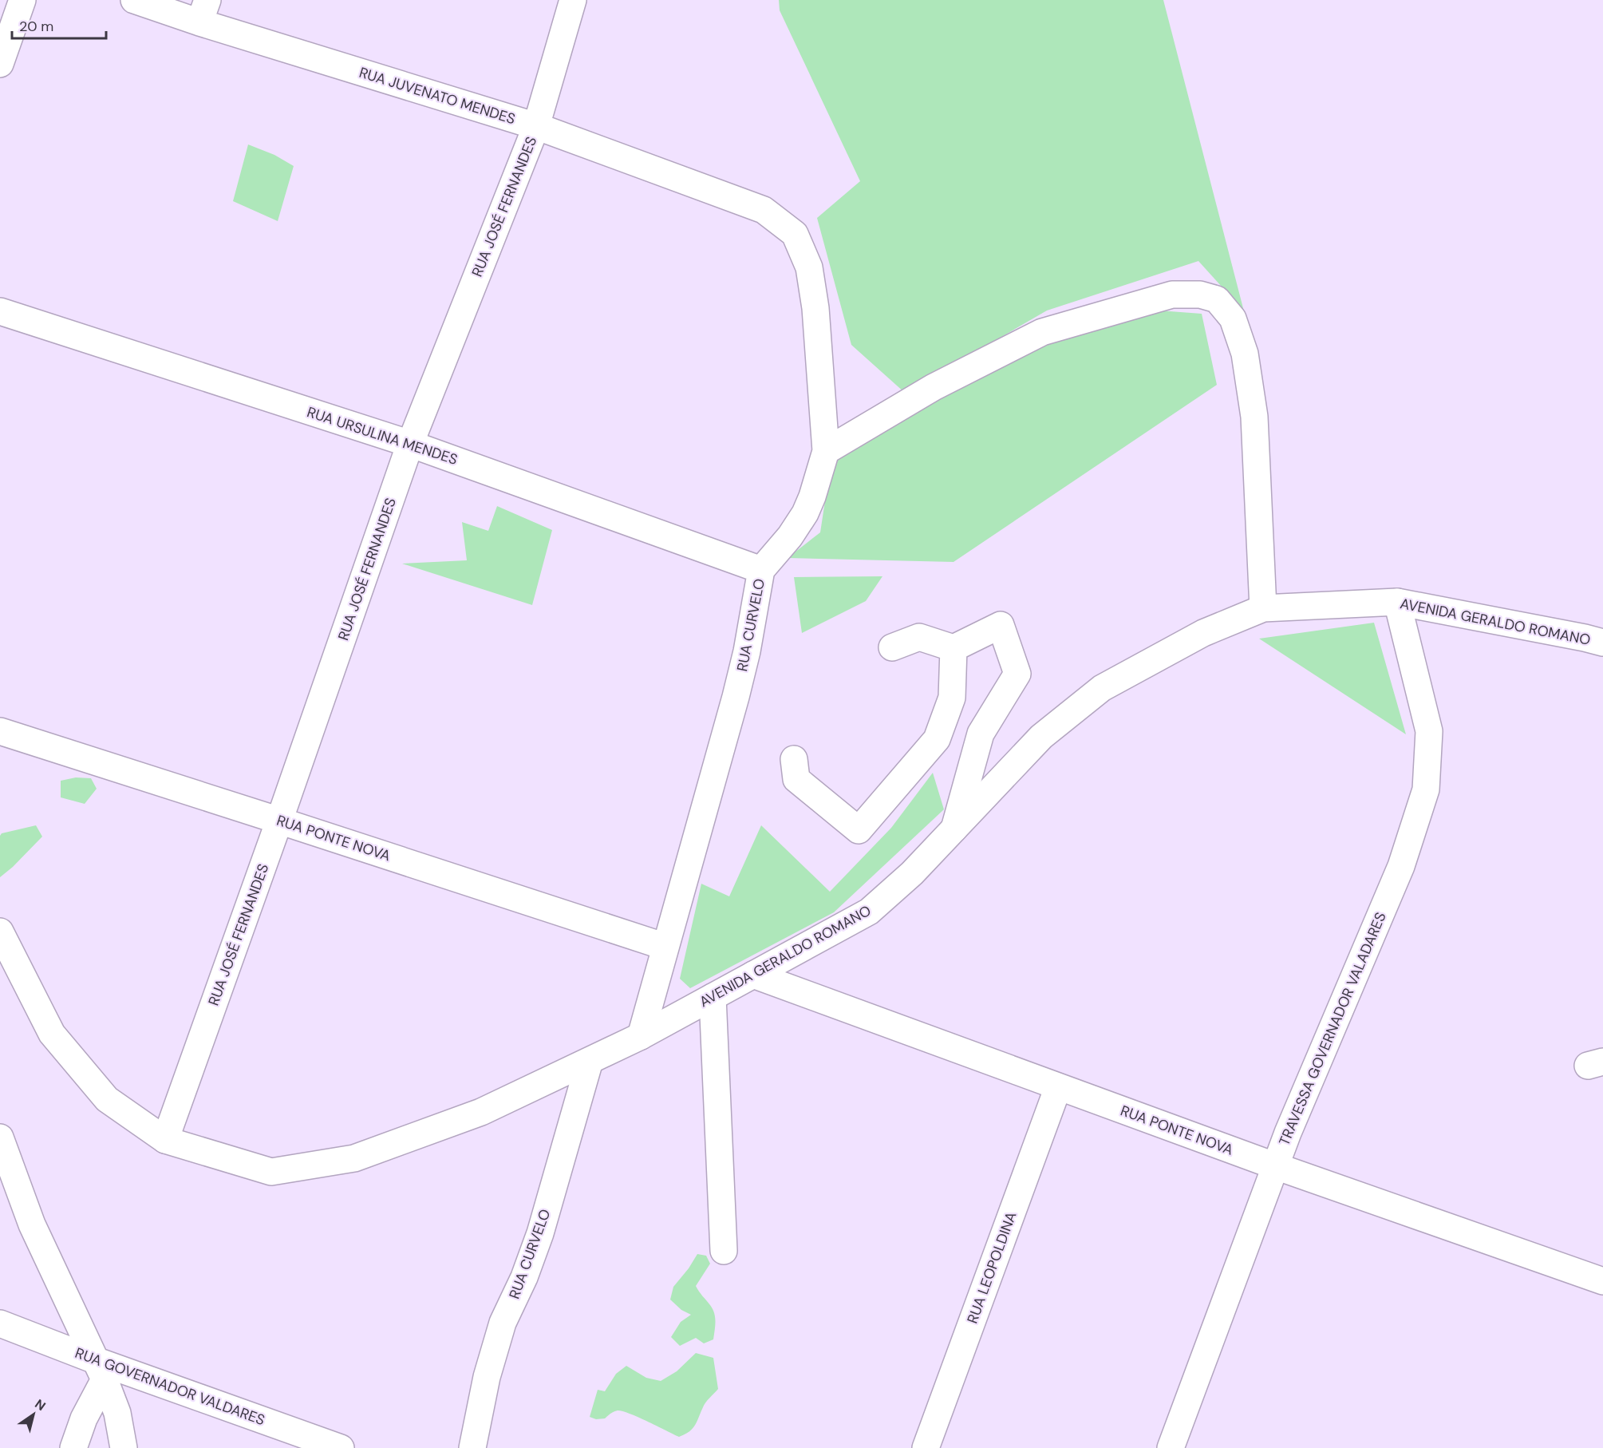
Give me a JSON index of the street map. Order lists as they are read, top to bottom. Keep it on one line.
{"streets":{"street":["RUA JUVENATO MENDES","RUA JOSÉ FERNANDES","RUA URSULINA MENDES","AVENIDA GERALDO ROMANO","RUA CURVELO","RUA PONTE NOVA","TRAVESSA GOVERNADOR VALADARES","RUA LEOPOLDINA","RUA GOVERNADOR VALDARES"]},"crossings":[["RUA JUVENATO MENDES","RUA JOSÉ FERNANDES"],["RUA JUVENATO MENDES","RUA CURVELO"],["RUA JOSÉ FERNANDES","RUA URSULINA MENDES"],["RUA JOSÉ FERNANDES","AVENIDA GERALDO ROMANO"],["RUA JOSÉ FERNANDES","RUA PONTE NOVA"],["RUA URSULINA MENDES","RUA CURVELO"],["AVENIDA GERALDO ROMANO","RUA CURVELO"],["AVENIDA GERALDO ROMANO","RUA PONTE NOVA"],["AVENIDA GERALDO ROMANO","TRAVESSA GOVERNADOR VALADARES"],["RUA CURVELO","RUA PONTE NOVA"],["RUA PONTE NOVA","TRAVESSA GOVERNADOR VALADARES"],["RUA PONTE NOVA","RUA LEOPOLDINA"]],"scale_bar":"20 m","north":"top right"}
